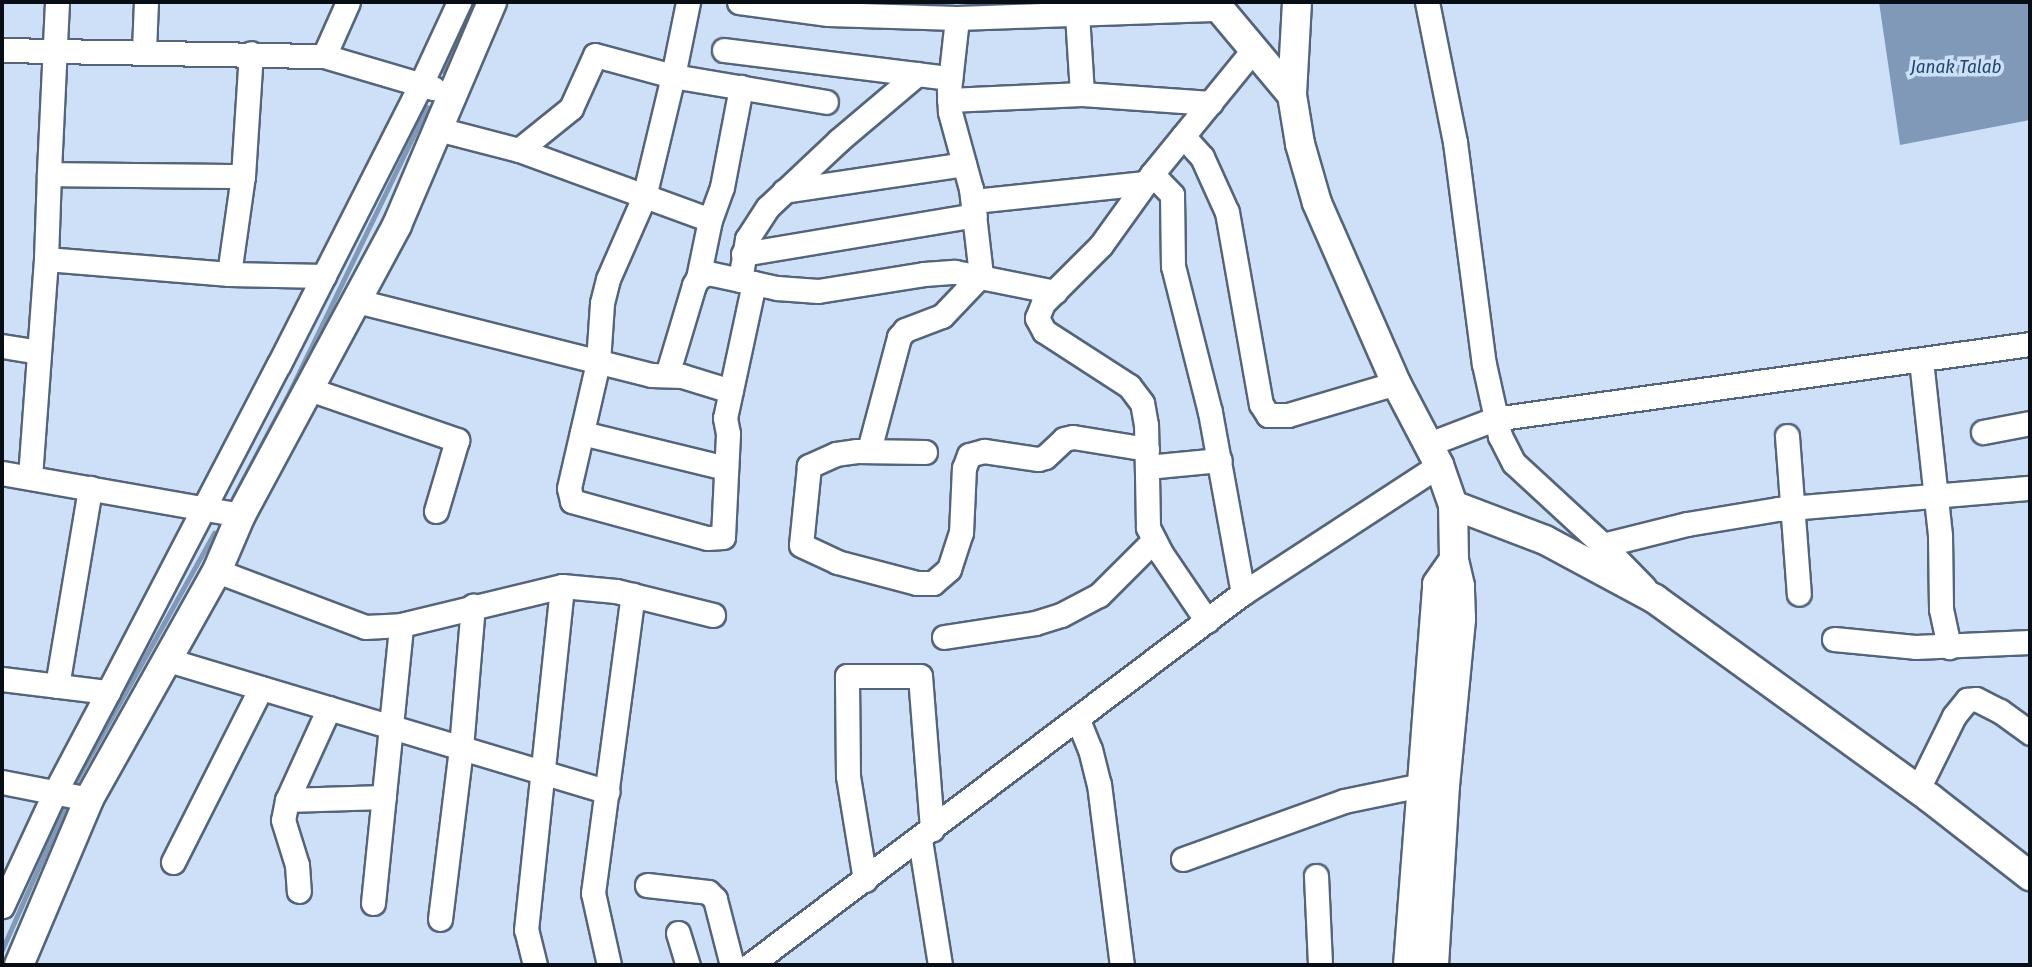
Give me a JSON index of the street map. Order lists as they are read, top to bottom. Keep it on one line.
{"water":["Janak Talab"]}
